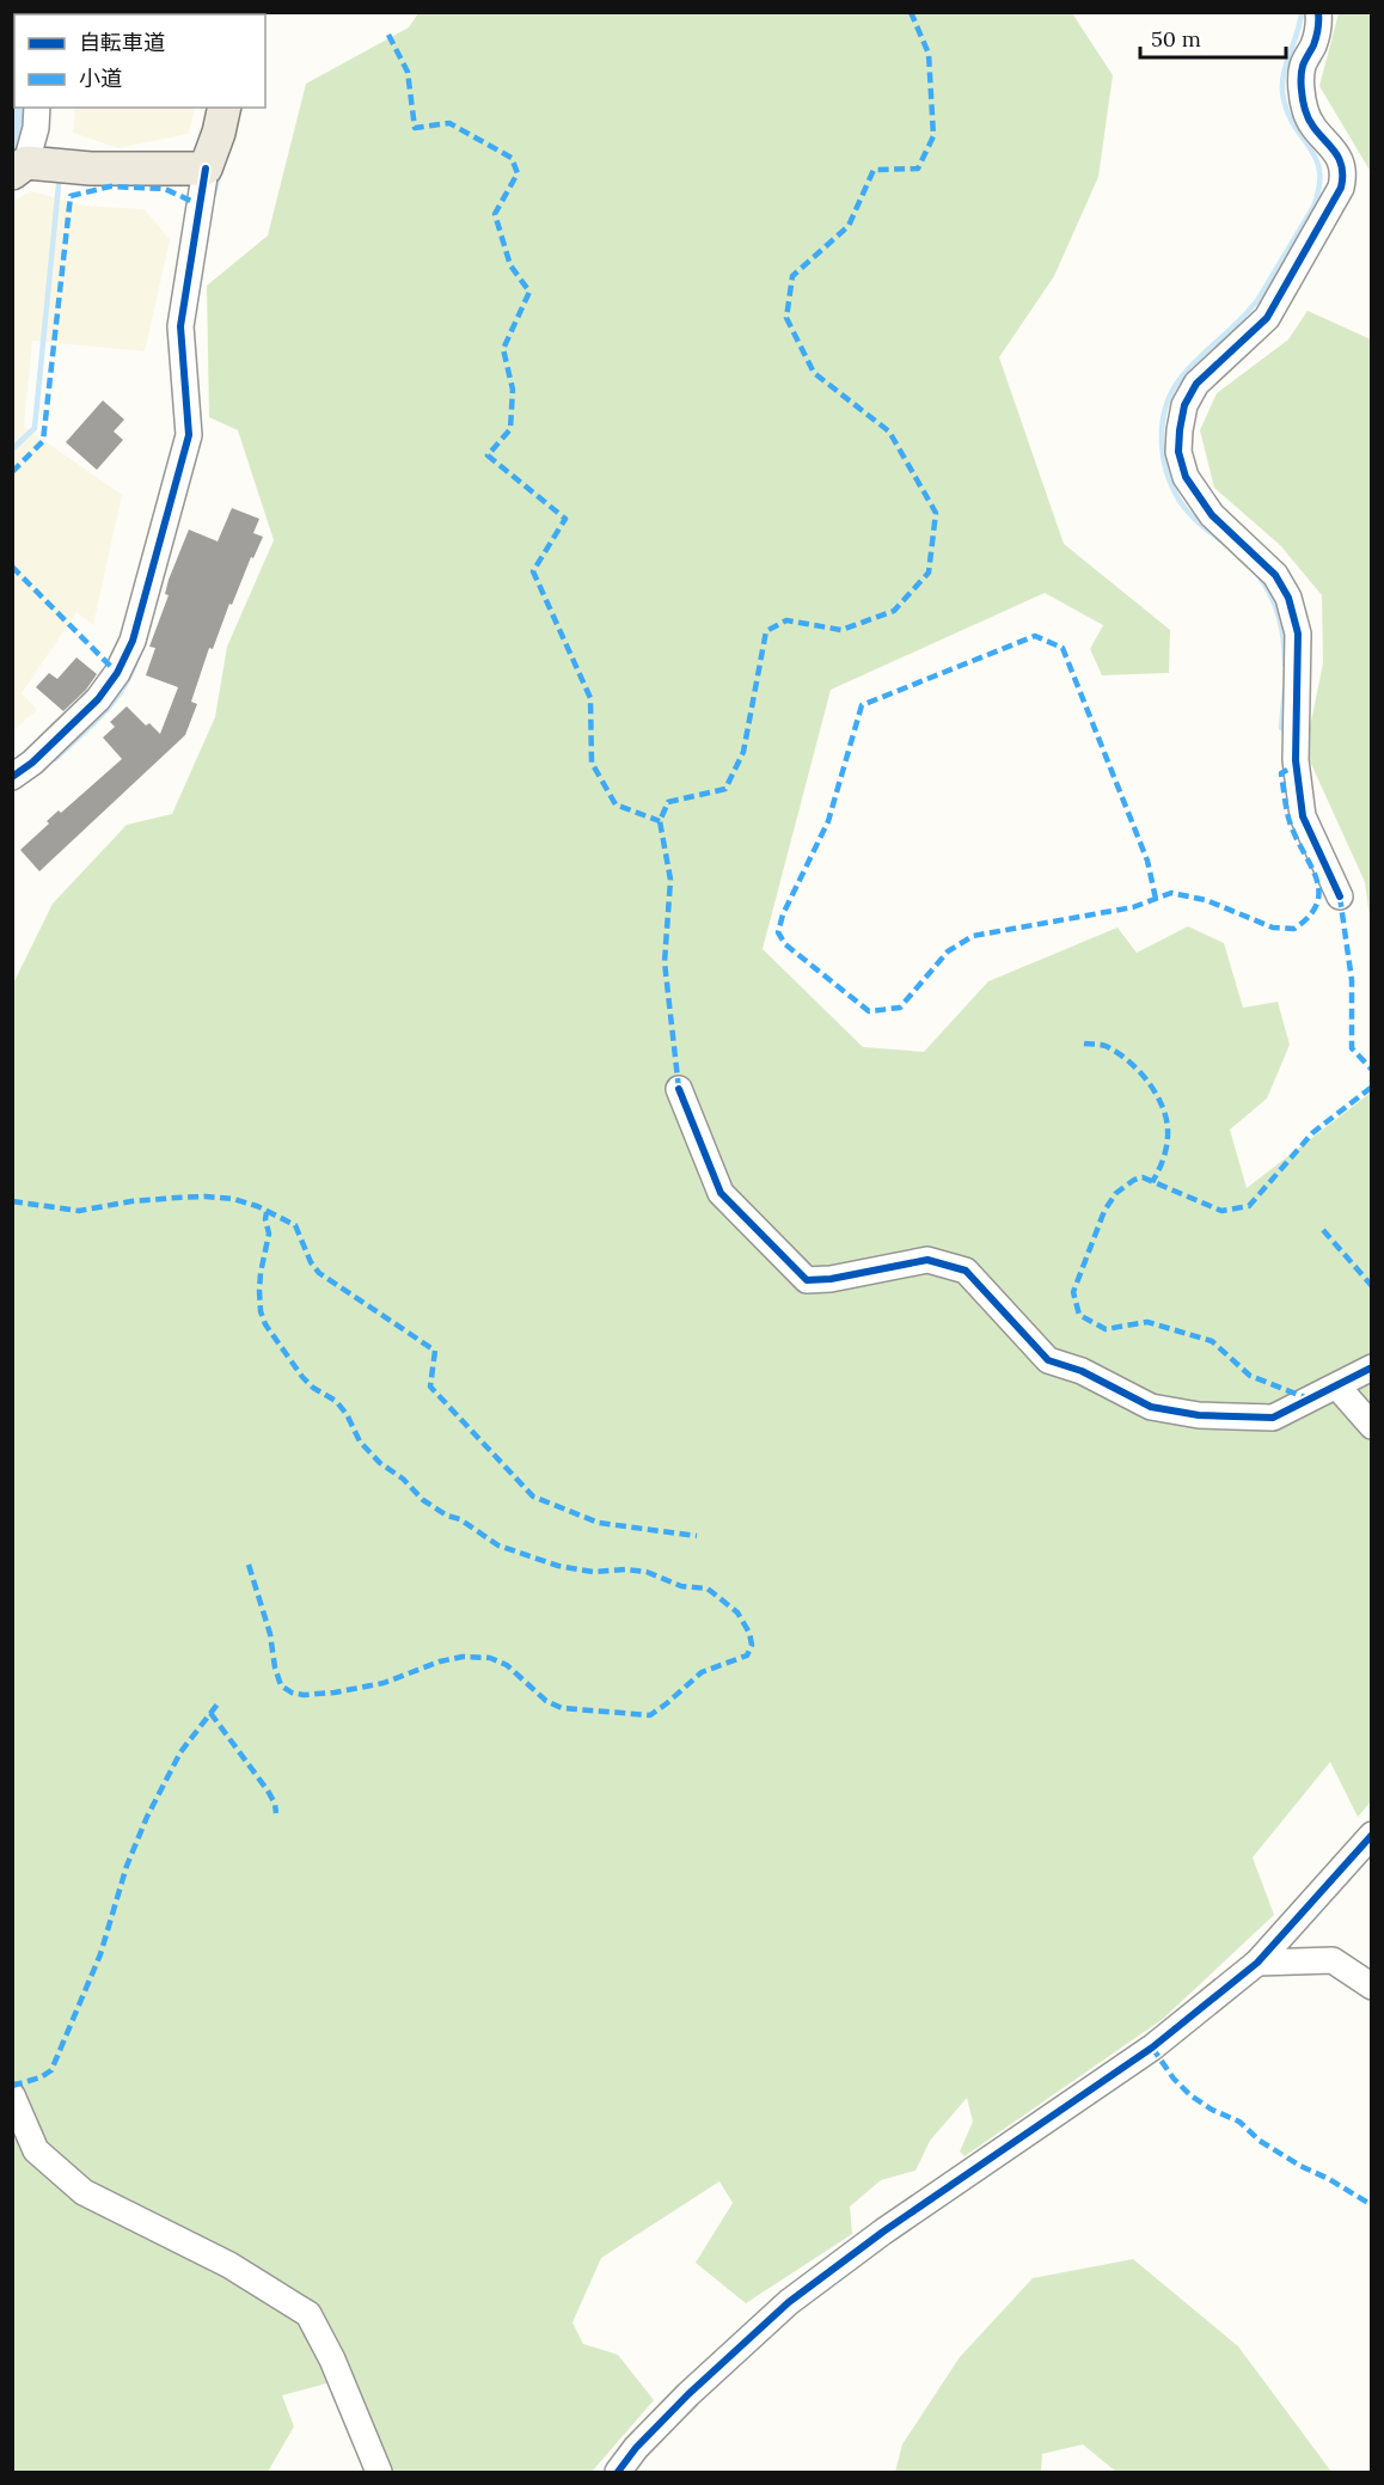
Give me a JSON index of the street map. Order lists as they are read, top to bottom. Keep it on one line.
{"legend":["自転車道","小道"],"scale_bar":"50 m"}
